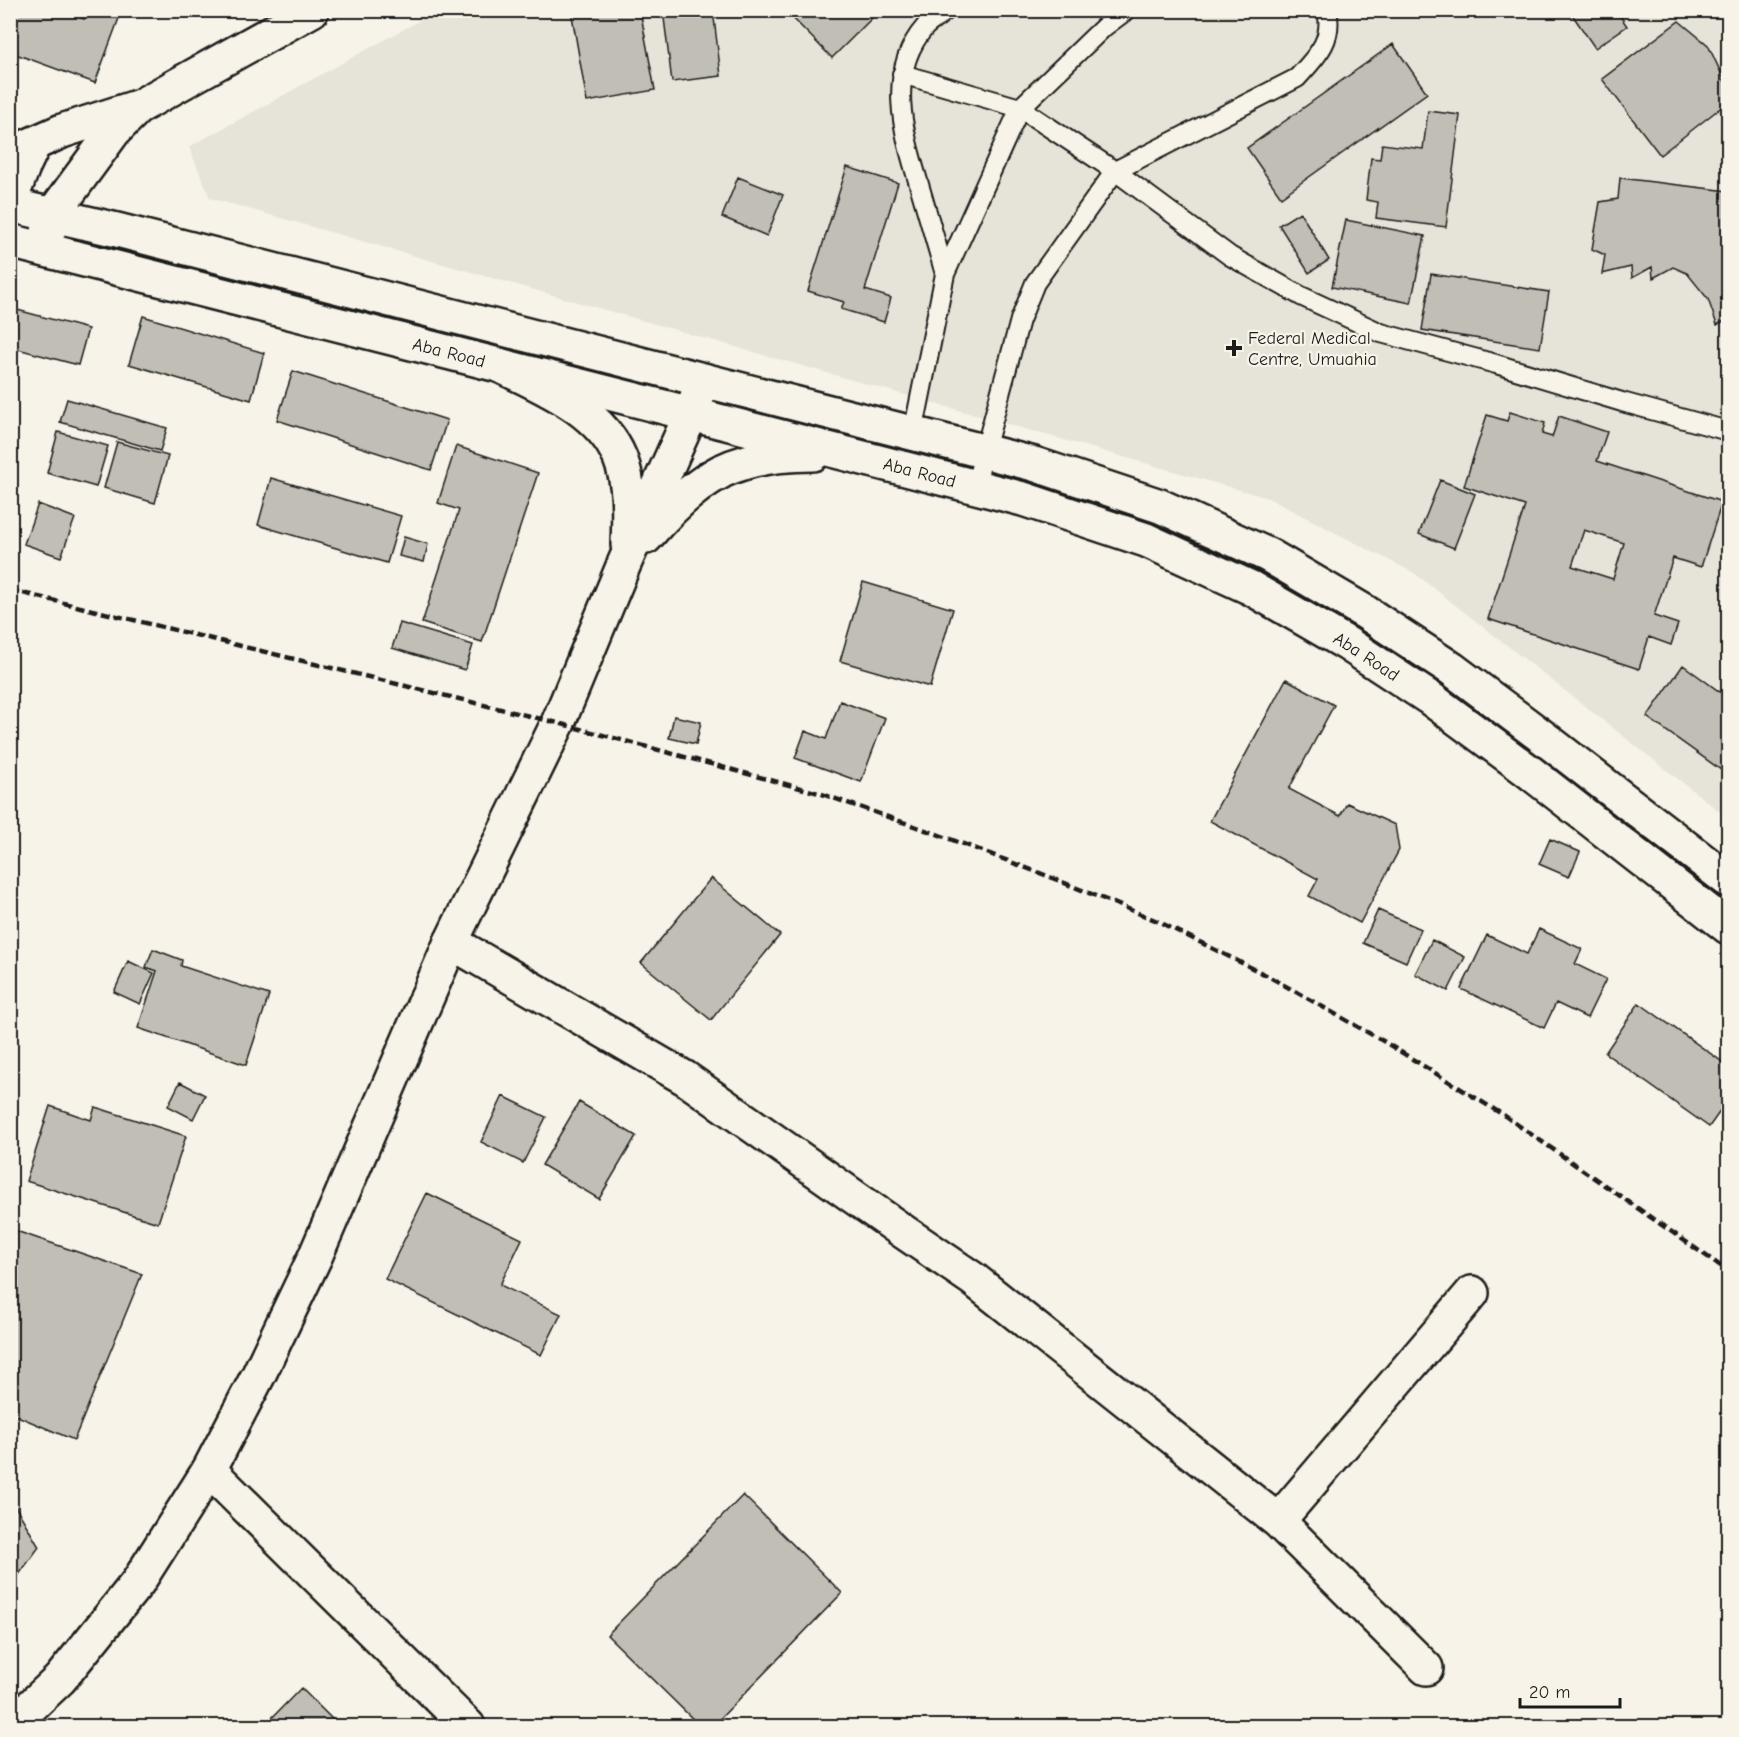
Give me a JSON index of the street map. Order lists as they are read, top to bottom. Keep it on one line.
{"streets":{"main road":["Aba Road"]},"places":{"health":["Federal Medical Centre, Umuahia"]},"scale_bar":"20 m"}
